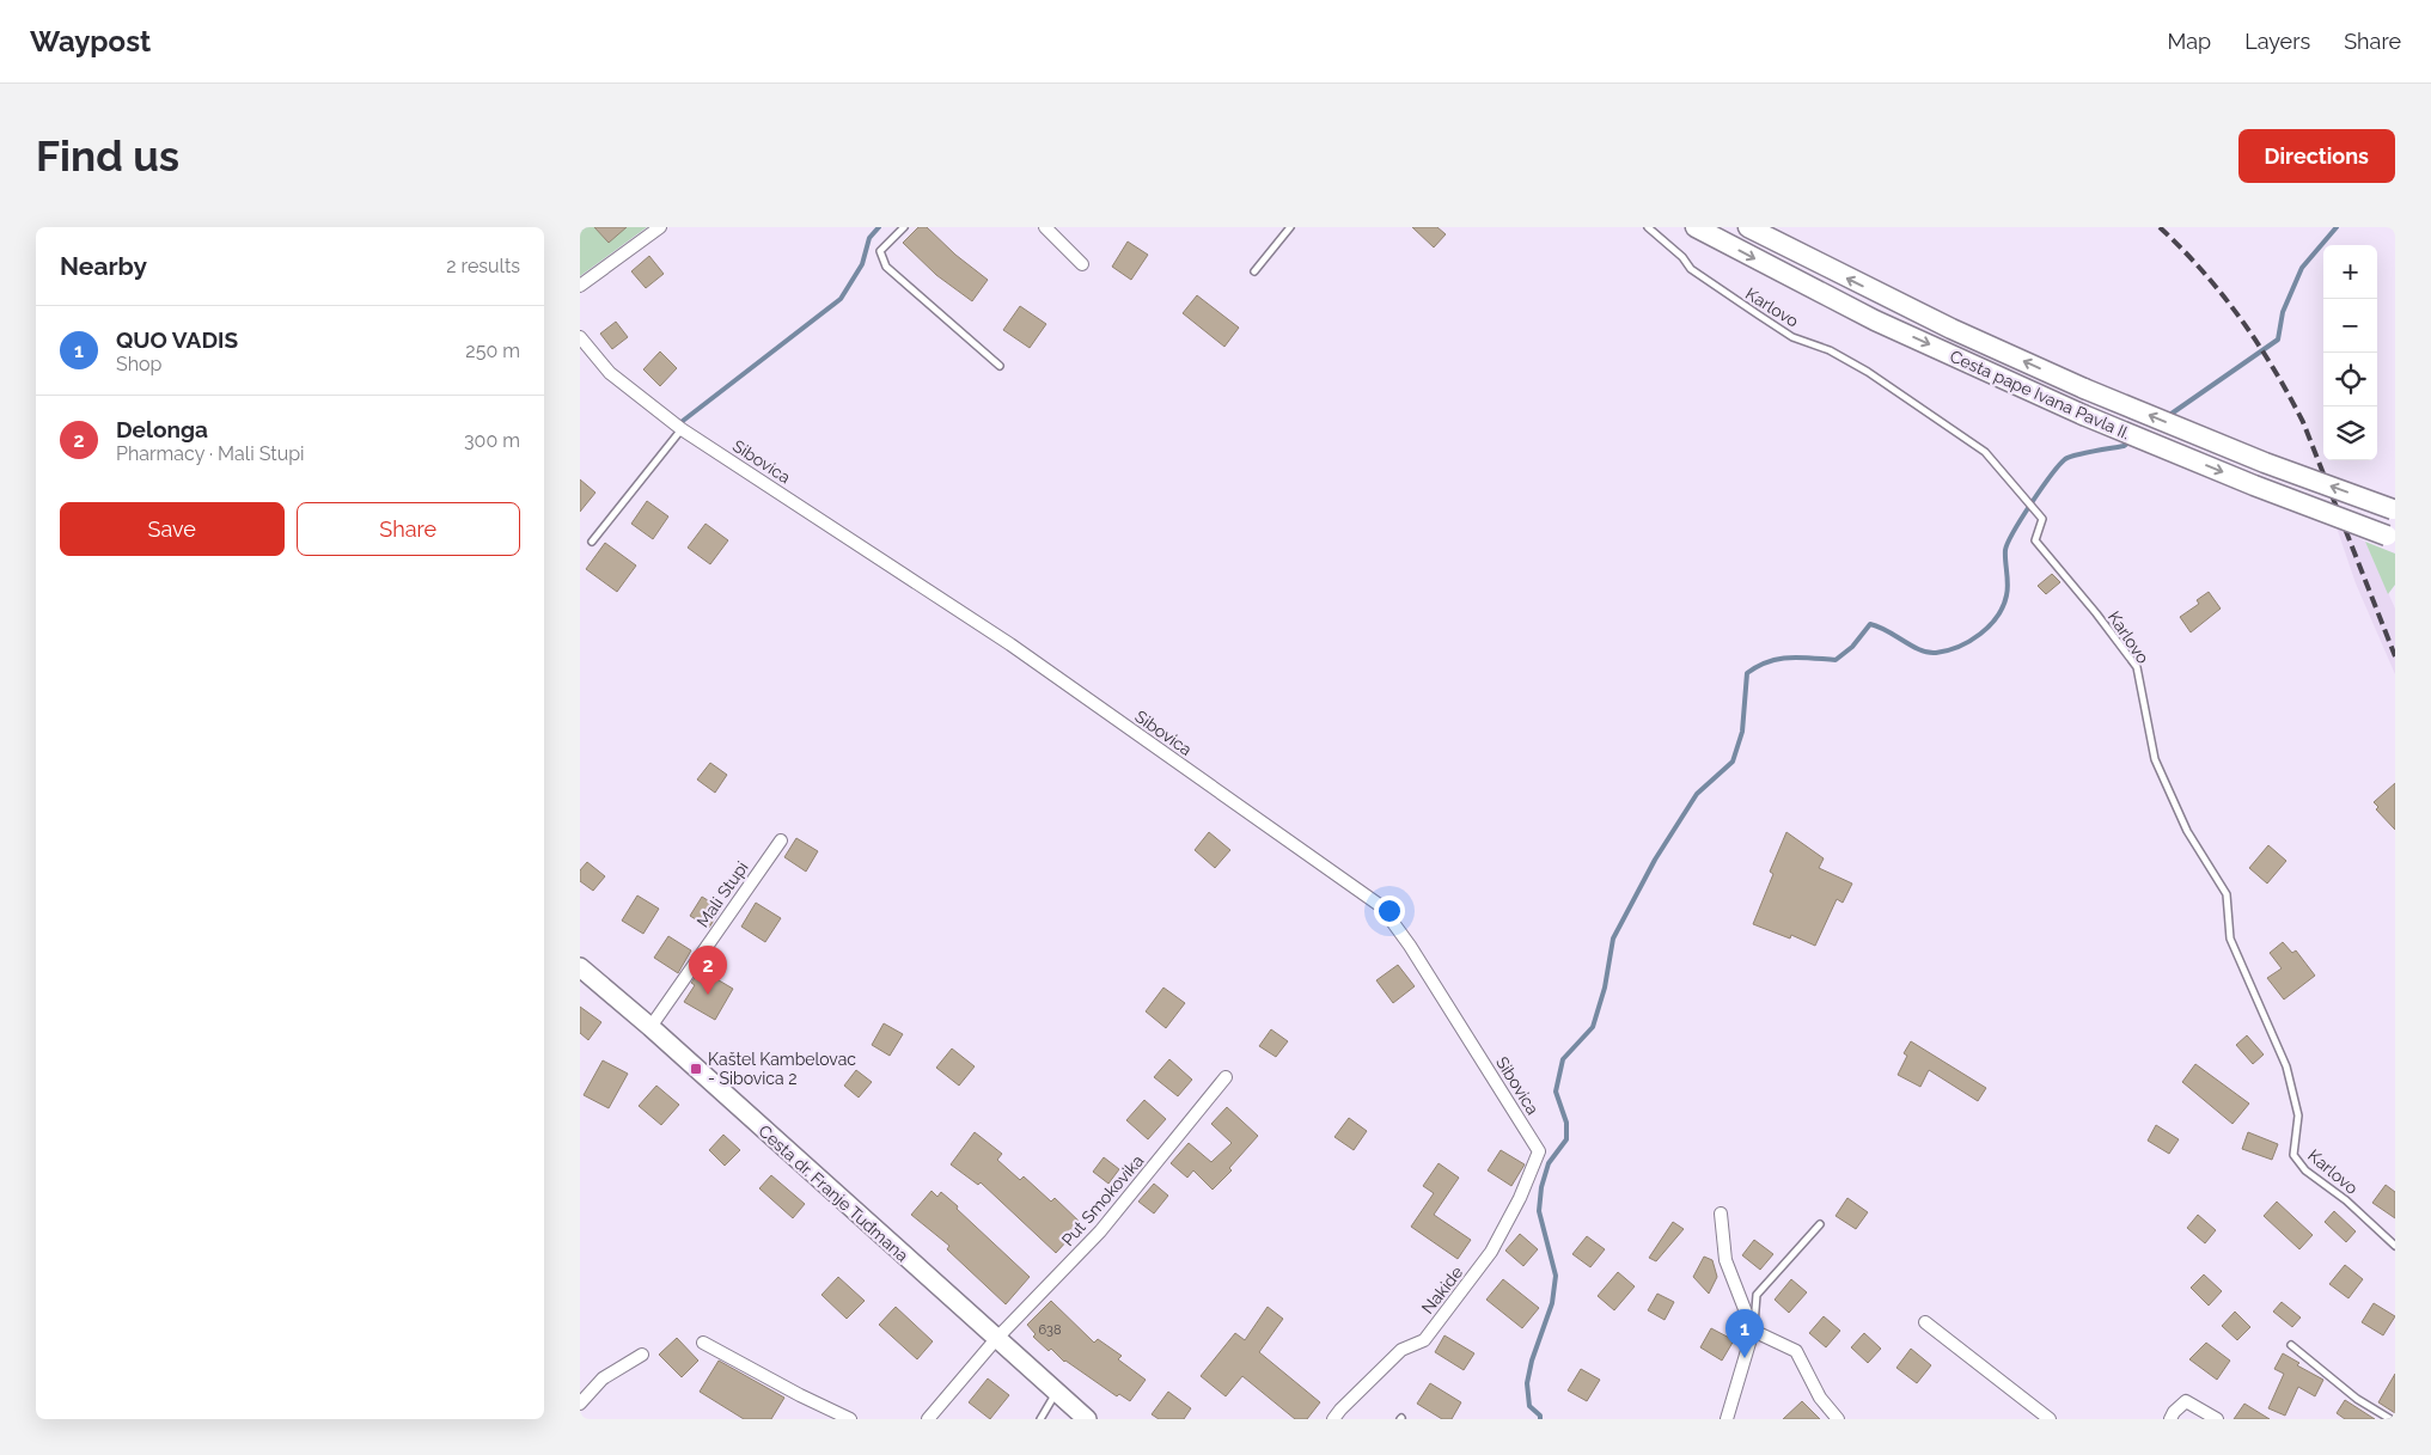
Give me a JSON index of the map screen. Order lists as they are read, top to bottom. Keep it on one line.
{"streets":{"main road":["Cesta pape Ivana Pavla II.","Cesta dr. Franje Tuđmana"],"street":["Sibovica","Mali Stupi","Put Smokovika","Nakide"],"lane":["Karlovo"]},"crossings":[["Sibovica","Nakide"],["Mali Stupi","Cesta dr. Franje Tuđmana"],["Cesta dr. Franje Tuđmana","Put Smokovika"]],"places":{"transit":["Kaštel Kambelovac - Sibovica 2"]},"house_numbers":["638"],"page":{"header":"Waypost","nav":["Map","Layers","Share"],"buttons":["Directions",["Save","Share"]],"title":"Find us","heading":["Nearby","2 results"],"map_buttons":["+","−"],"list":[{"mark":"1","name":"QUO VADIS","note":"Shop","value":"250 m"},{"mark":"2","name":"Delonga","note":"Pharmacy · Mali Stupi","value":"300 m"}],"pins":["2","1"]}}
